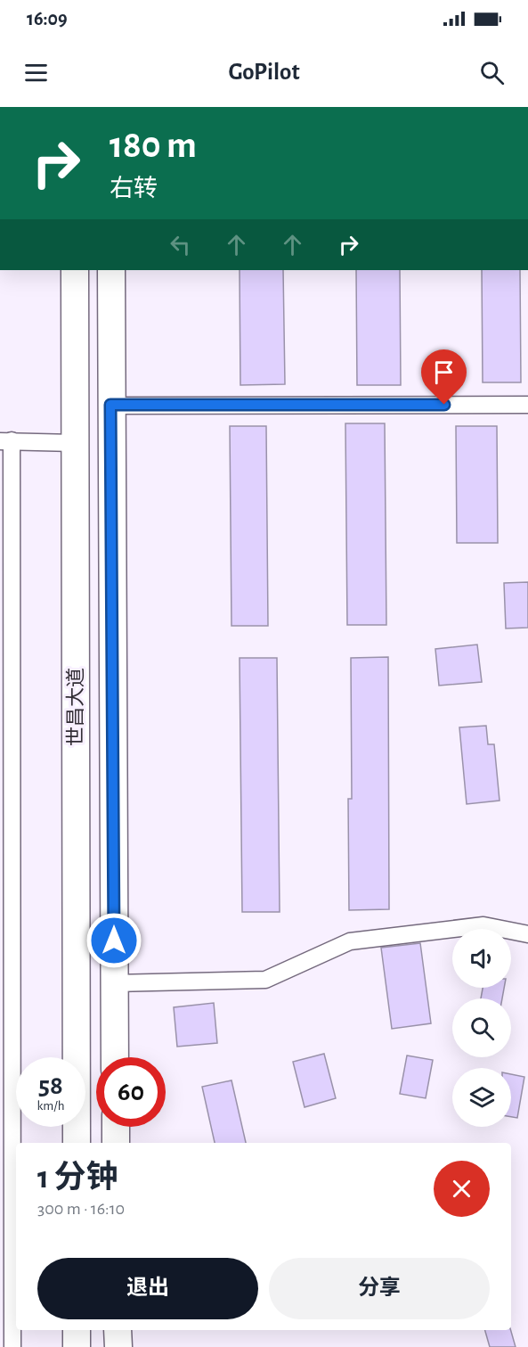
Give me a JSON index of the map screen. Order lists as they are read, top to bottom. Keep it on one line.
{"streets":{"main road":["世昌大道"]},"page":{"status":"16:09","header":"GoPilot","turn":["180 m","右转"],"speed":"58 km/h","limit":"60","heading":["1 分钟","300 m · 16:10"],"buttons":["退出","分享"]}}
